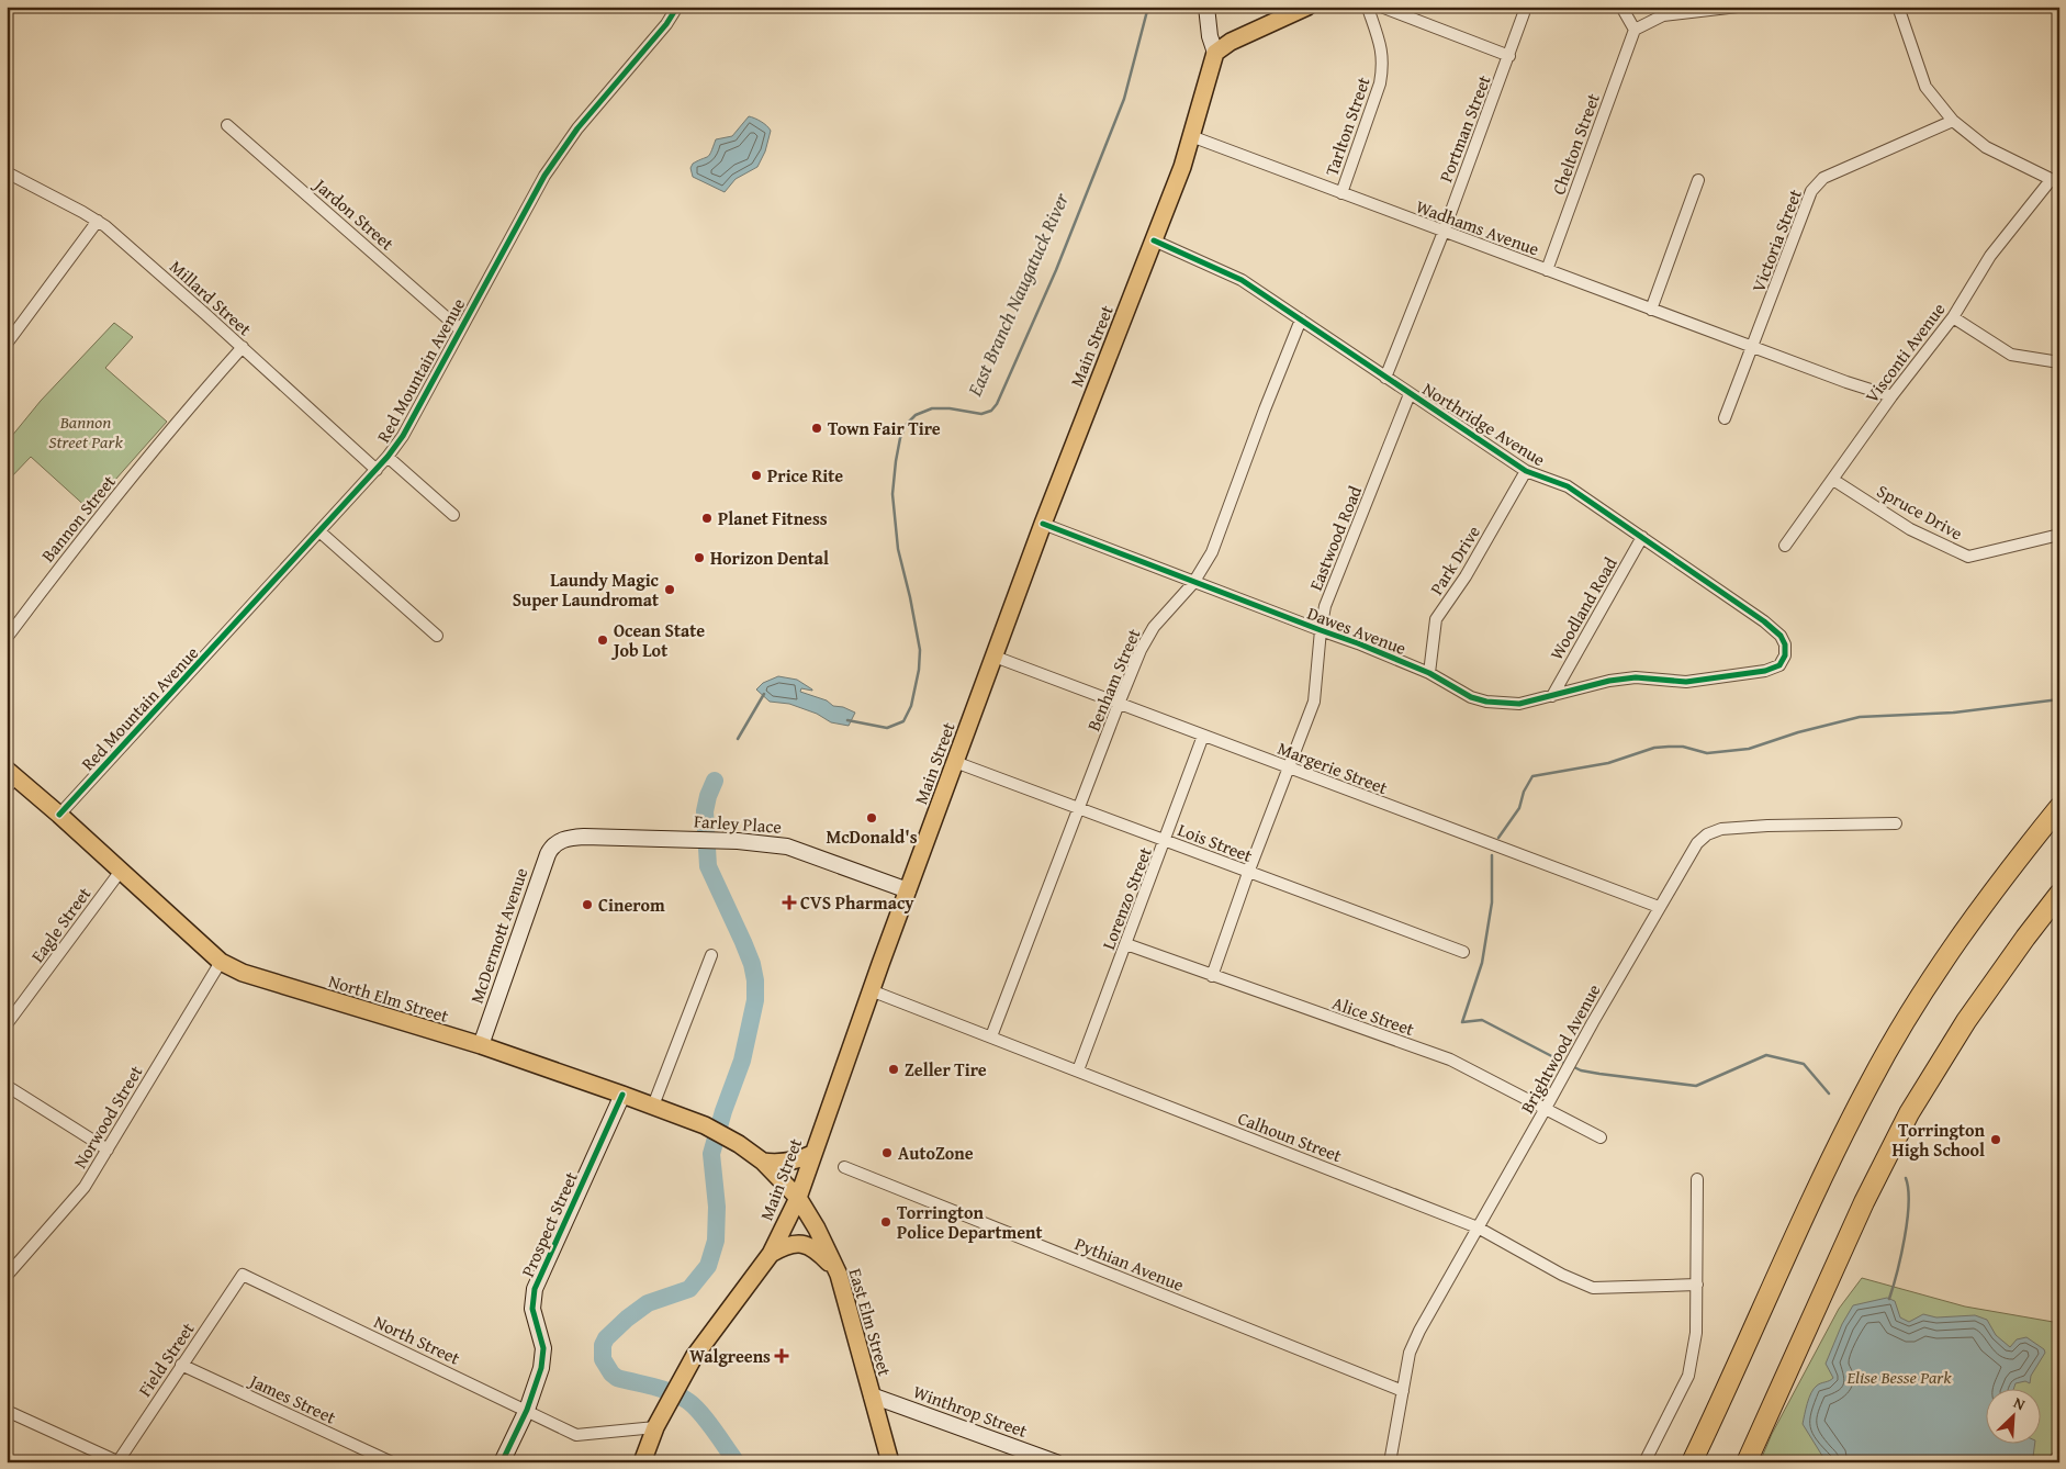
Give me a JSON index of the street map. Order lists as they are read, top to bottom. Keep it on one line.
{"streets":{"main road":["Main Street","Farley Place","McDermott Avenue","North Elm Street","Prospect Street","East Elm Street","Winthrop Street"],"street":["Tarlton Street","Portman Street","Chelton Street","Jardon Street","Wadhams Avenue","Victoria Street","Millard Street","Visconti Avenue","Red Mountain Avenue","Northridge Avenue","Spruce Drive","Bannon Street","Eastwood Road","Park Drive","Woodland Road","Dawes Avenue","Benham Street","Margerie Street","Lois Street","Lorenzo Street","Eagle Street","Alice Street","Brightwood Avenue","Norwood Street","Calhoun Street","Pythian Avenue","North Street","Field Street","James Street"]},"crossings":[["Tarlton Street","Wadhams Avenue"],["Portman Street","Wadhams Avenue"],["Portman Street","Northridge Avenue"],["Chelton Street","Wadhams Avenue"],["Jardon Street","Red Mountain Avenue"],["Wadhams Avenue","Victoria Street"],["Wadhams Avenue","Main Street"],["Wadhams Avenue","Visconti Avenue"],["Millard Street","Red Mountain Avenue"],["Millard Street","Bannon Street"],["Main Street","Northridge Avenue"],["Main Street","Dawes Avenue"],["Main Street","Margerie Street"],["Main Street","Farley Place"],["Main Street","Lois Street"],["Main Street","North Elm Street"],["Main Street","Calhoun Street"],["Main Street","East Elm Street"],["Main Street","North Street"],["Visconti Avenue","Spruce Drive"],["Red Mountain Avenue","North Elm Street"],["Northridge Avenue","Eastwood Road"],["Northridge Avenue","Park Drive"],["Northridge Avenue","Woodland Road"],["Northridge Avenue","Dawes Avenue"],["Northridge Avenue","Benham Street"],["Eastwood Road","Dawes Avenue"],["Eastwood Road","Margerie Street"],["Eastwood Road","Lois Street"],["Eastwood Road","Alice Street"],["Park Drive","Dawes Avenue"],["Woodland Road","Dawes Avenue"],["Dawes Avenue","Benham Street"],["Benham Street","Margerie Street"],["Benham Street","Lois Street"],["Benham Street","Calhoun Street"],["Margerie Street","Lorenzo Street"],["Margerie Street","Brightwood Avenue"],["Farley Place","McDermott Avenue"],["Lois Street","Lorenzo Street"],["Lorenzo Street","Alice Street"],["Lorenzo Street","Calhoun Street"],["Eagle Street","North Elm Street"],["McDermott Avenue","North Elm Street"],["North Elm Street","Norwood Street"],["North Elm Street","Prospect Street"],["North Elm Street","East Elm Street"],["Alice Street","Brightwood Avenue"],["Brightwood Avenue","Calhoun Street"],["Brightwood Avenue","Pythian Avenue"],["Prospect Street","North Street"],["East Elm Street","Winthrop Street"],["North Street","Field Street"],["Field Street","James Street"]],"water":["East Branch Naugatuck River"],"parks":["Bannon Street Park","Elise Besse Park"],"places":{"other":["Town Fair Tire","Price Rite","Planet Fitness","Horizon Dental","Laundy Magic Super Laundromat","Ocean State Job Lot","McDonald's","Cinerom","Zeller Tire","Torrington High School","AutoZone","Torrington Police Department"],"health":["CVS Pharmacy","Walgreens"]},"north":"top right"}
